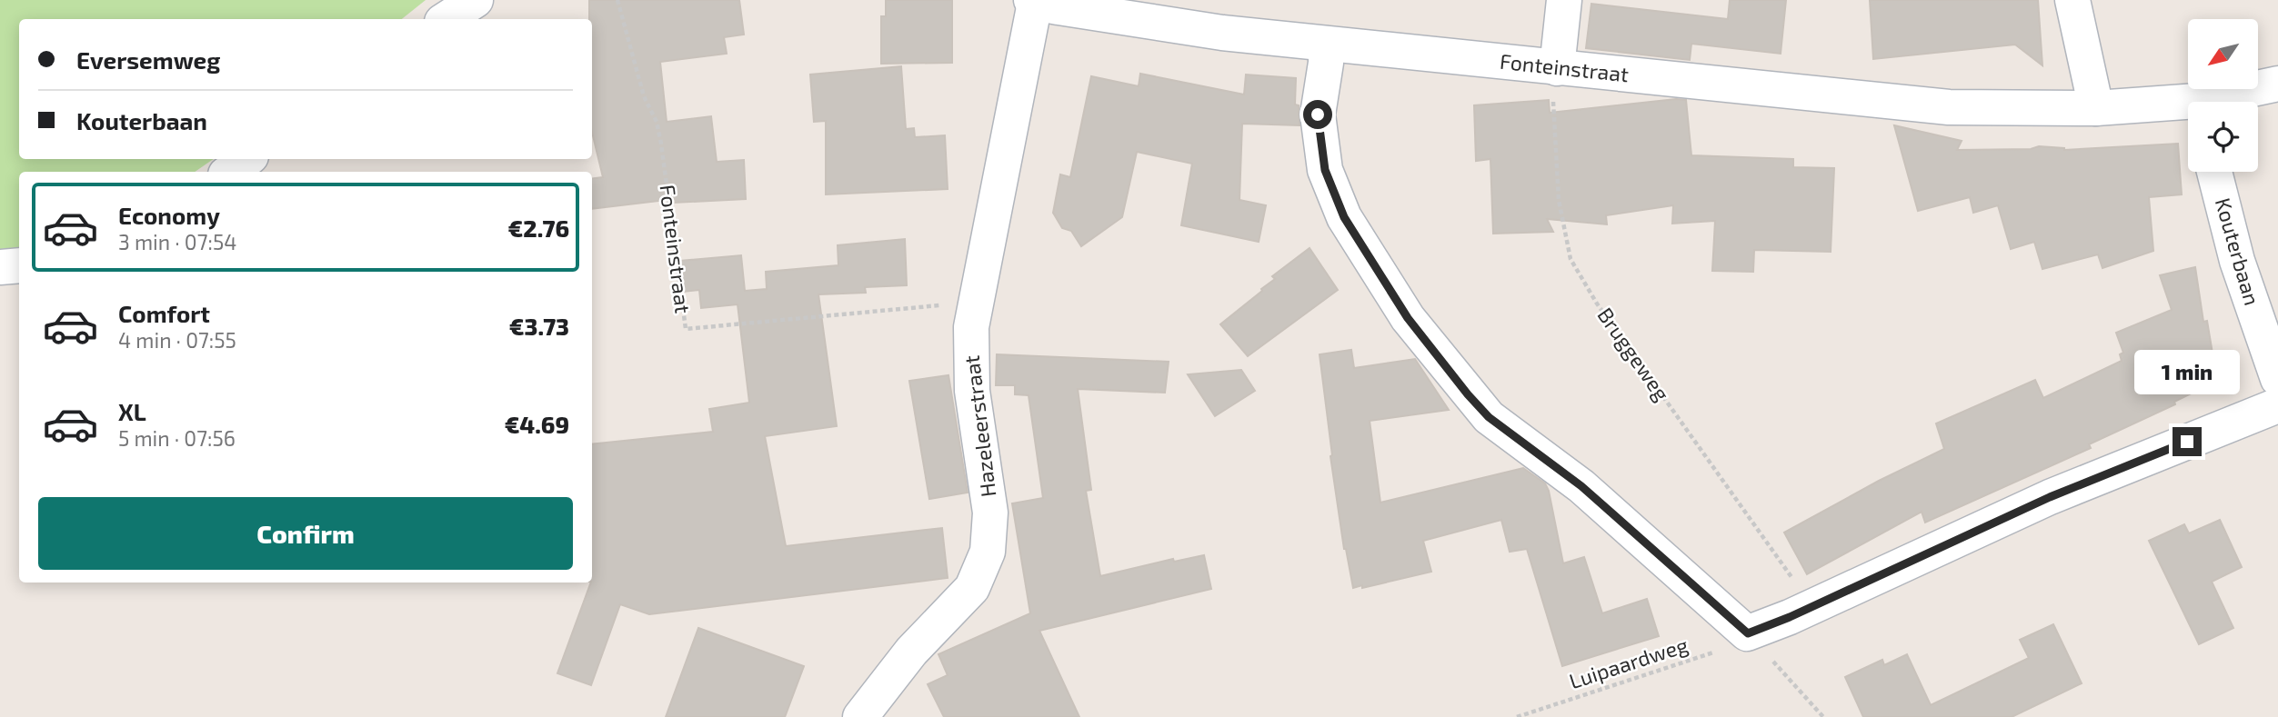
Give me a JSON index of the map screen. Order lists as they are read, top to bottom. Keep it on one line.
{"streets":{"street":["Fonteinstraat","Kouterbaan","Hazeleerstraat"],"path":["Bruggeweg","Luipaardweg"]},"crossings":[["Fonteinstraat","Bruggeweg"],["Fonteinstraat","Hazeleerstraat"]],"north":"bottom left","page":{"banner":["Eversemweg","Kouterbaan"],"list":[{"name":"Economy","note":"3 min · 07:54","value":"€2.76"},{"name":"Comfort","note":"4 min · 07:55","value":"€3.73"},{"name":"XL","note":"5 min · 07:56","value":"€4.69"}],"bubble":"1 min","buttons":"Confirm"}}
